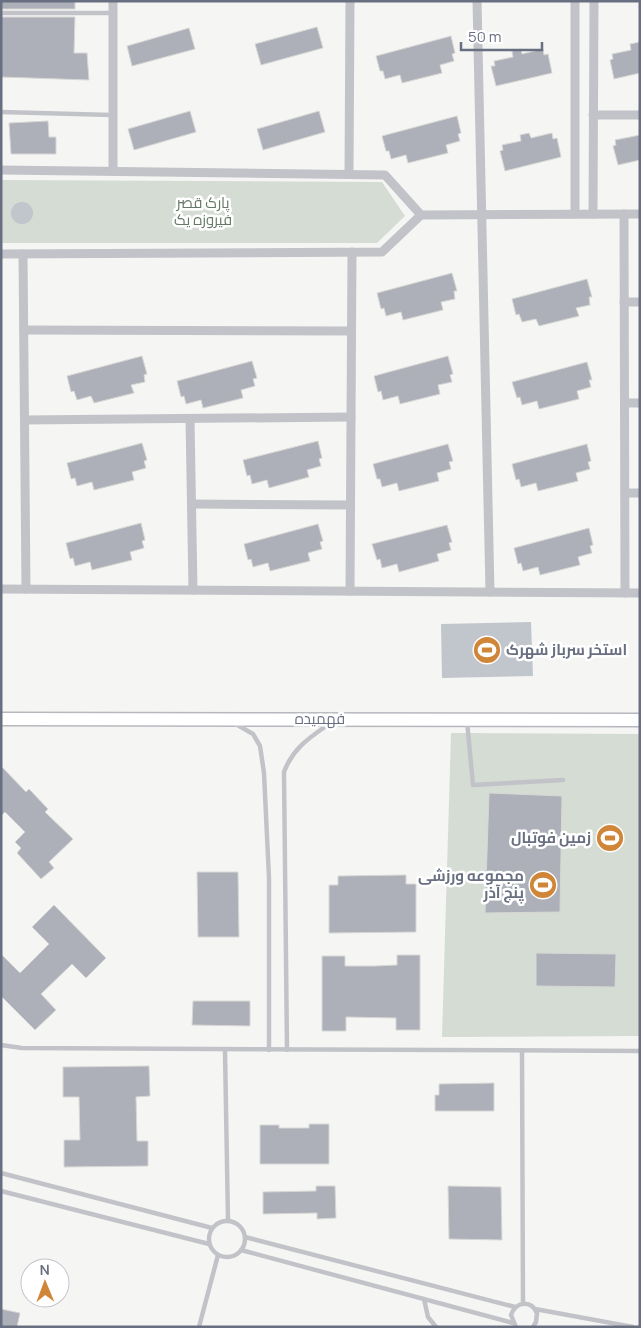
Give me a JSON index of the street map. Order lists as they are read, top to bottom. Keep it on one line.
{"streets":{"main road":["فهمیده"]},"parks":["پارک قصر فیروزه یک"],"places":{"sports":["استخر سرباز شهرک","زمین فوتبال","مجموعه ورزشی پنج آذر"]},"scale_bar":"50 m","north":"top"}
